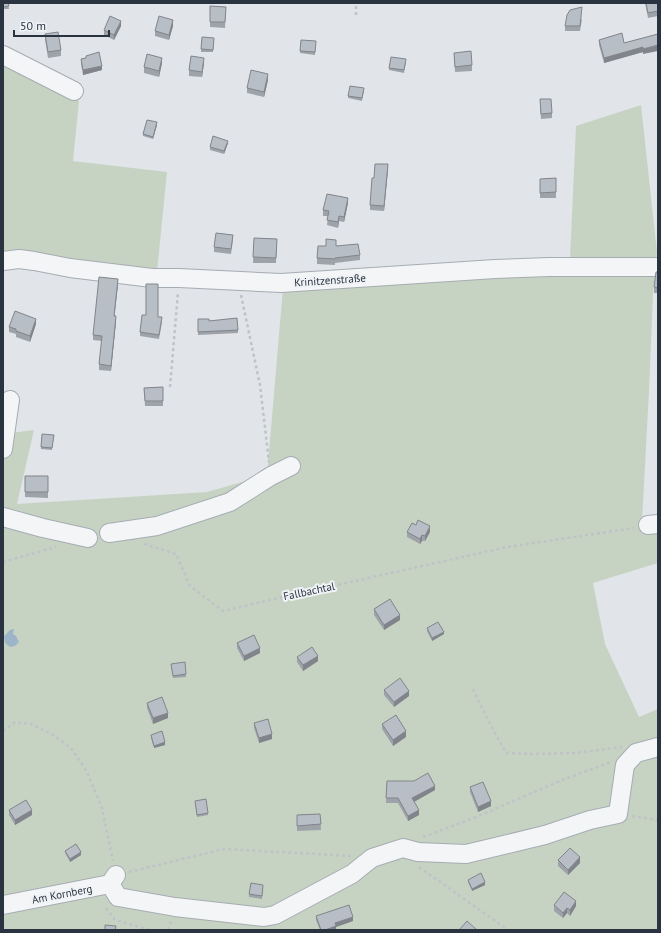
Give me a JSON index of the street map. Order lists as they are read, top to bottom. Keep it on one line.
{"streets":{"street":["Krinitzenstraße","Am Kornberg"],"path":["Fallbachtal"]},"scale_bar":"50 m"}
